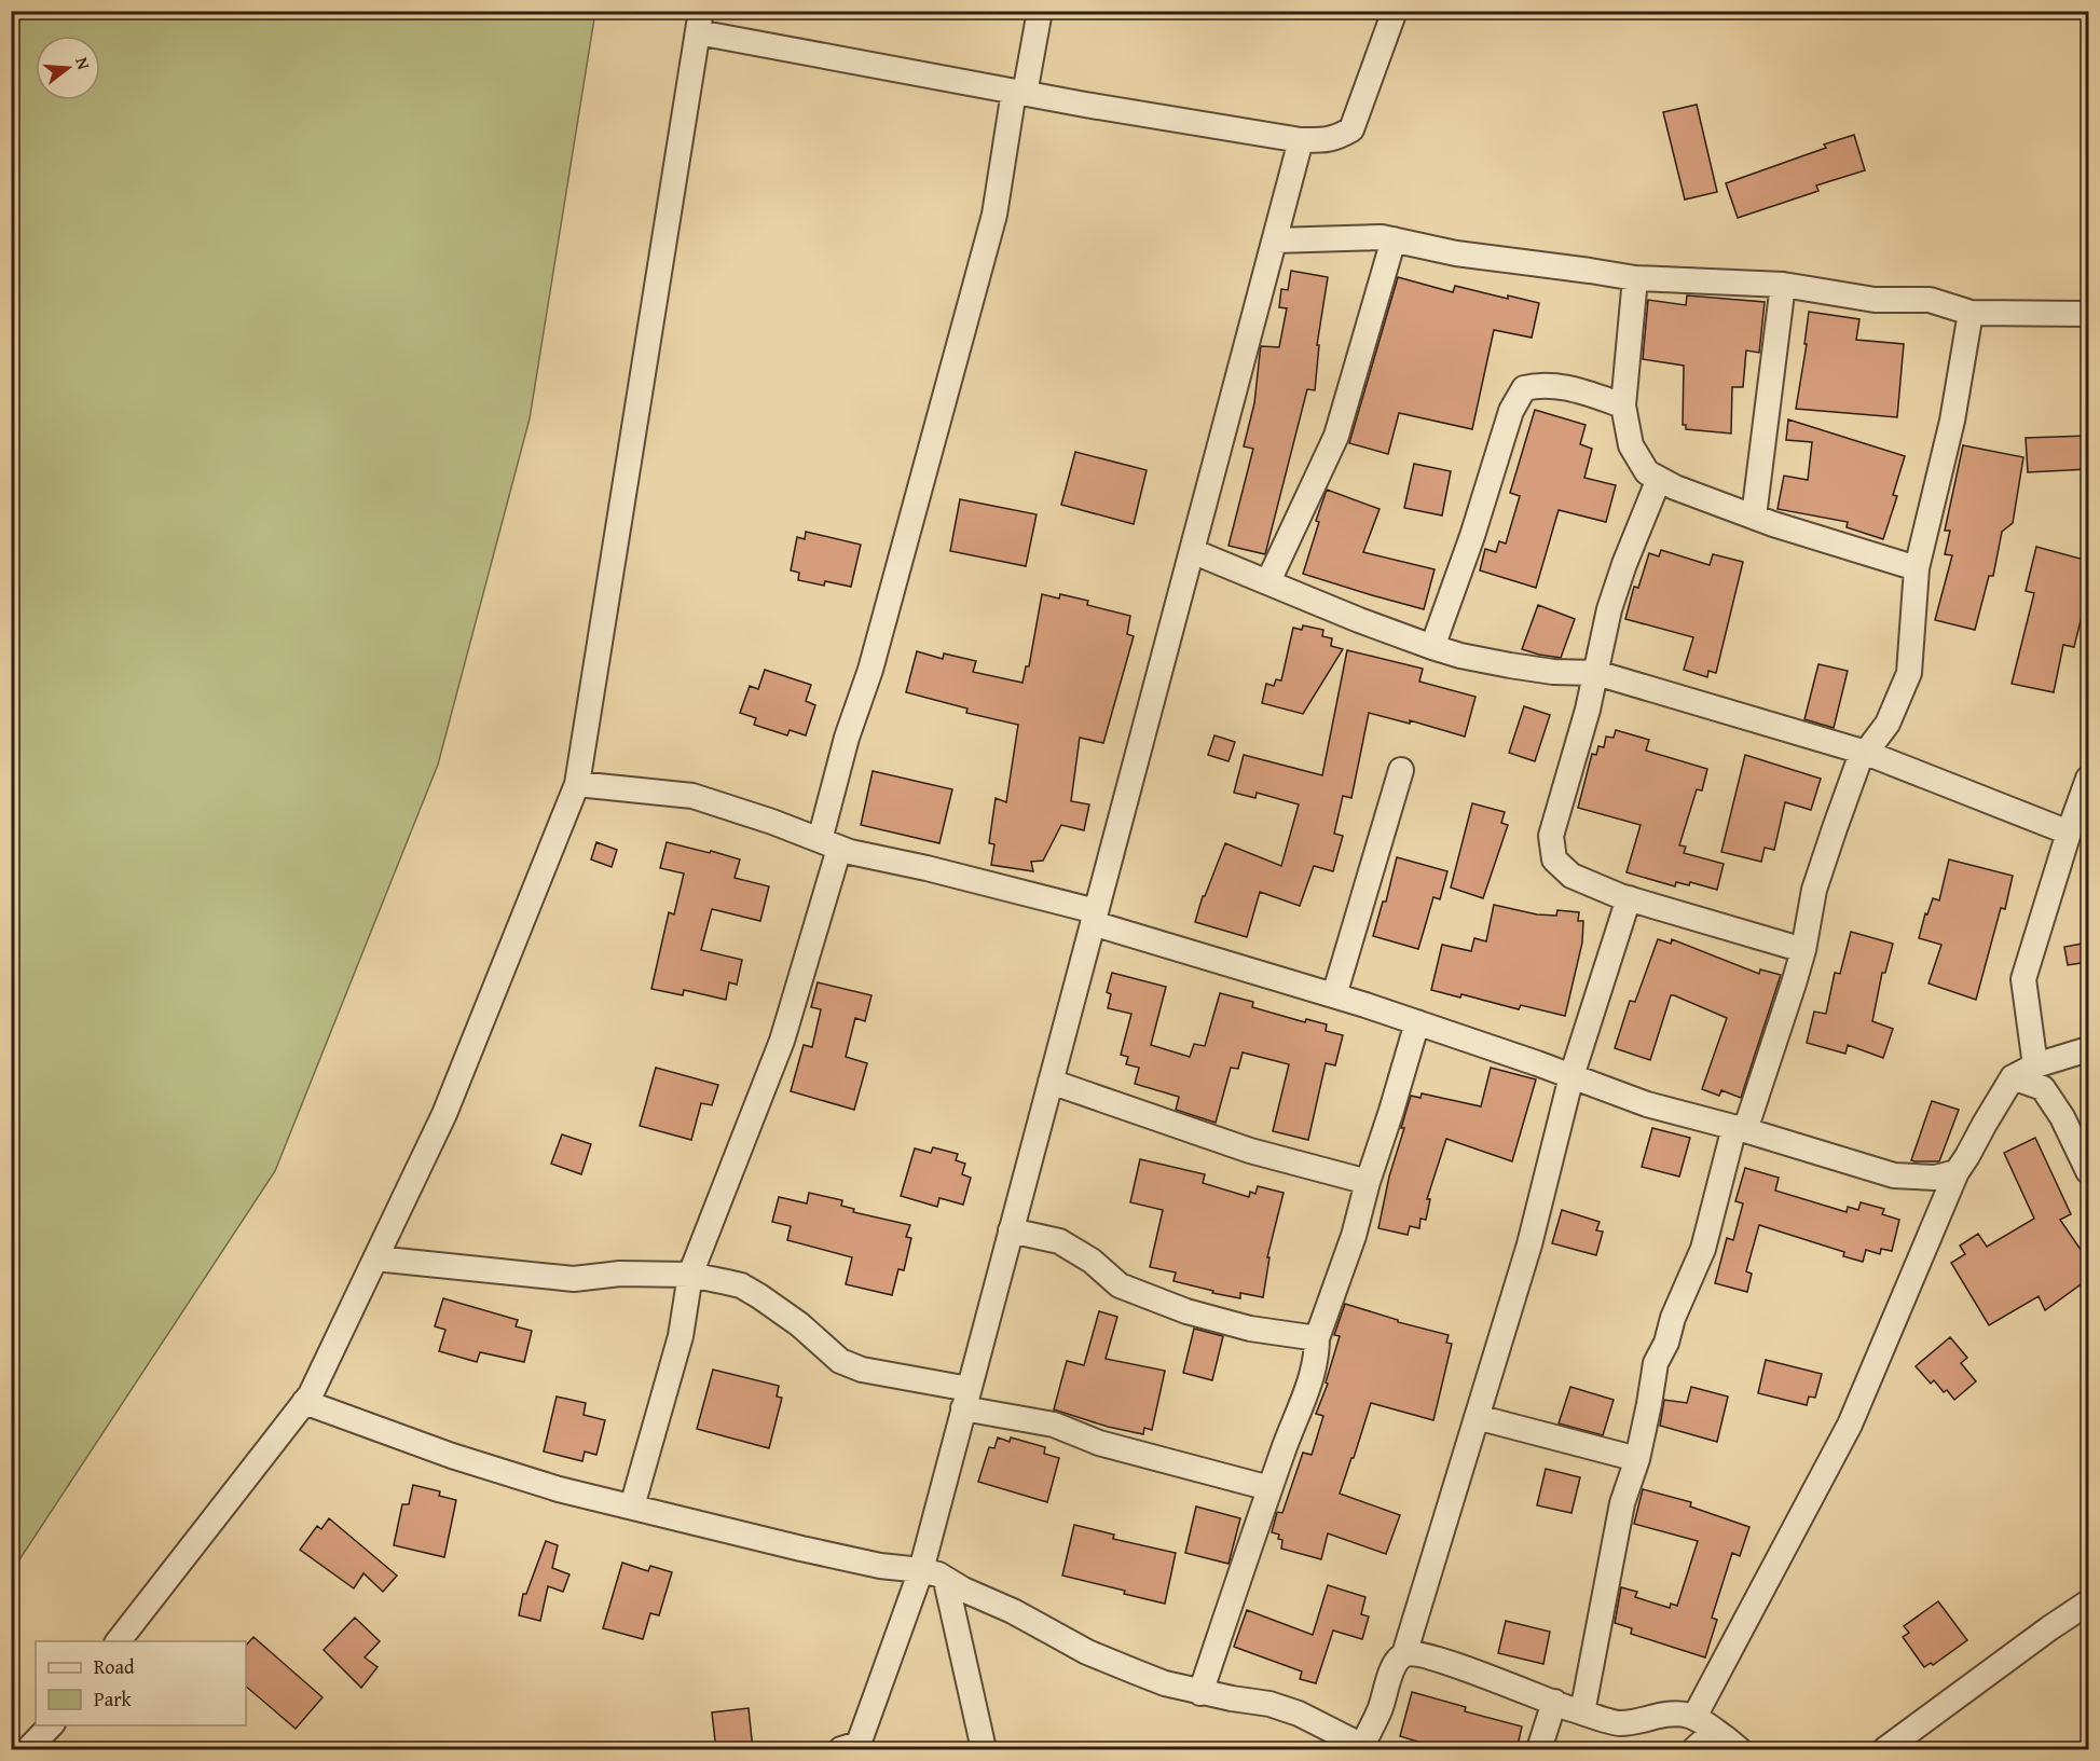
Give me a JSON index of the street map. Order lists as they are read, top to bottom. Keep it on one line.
{"legend":["Road","Park"],"north":"right"}
